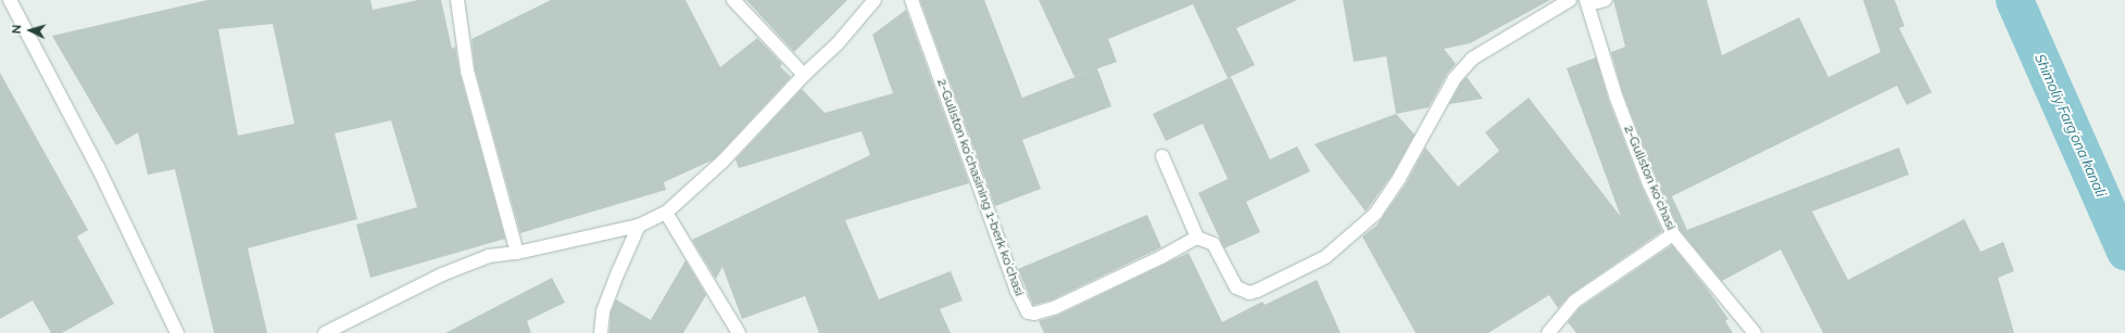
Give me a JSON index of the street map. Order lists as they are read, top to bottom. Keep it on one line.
{"streets":{"street":["2-Guliston koʻchasi","2-Guliston koʻchasining 1-berk koʻchasi"]},"water":["Shimoliy Fargʻona kanali"],"north":"left"}
